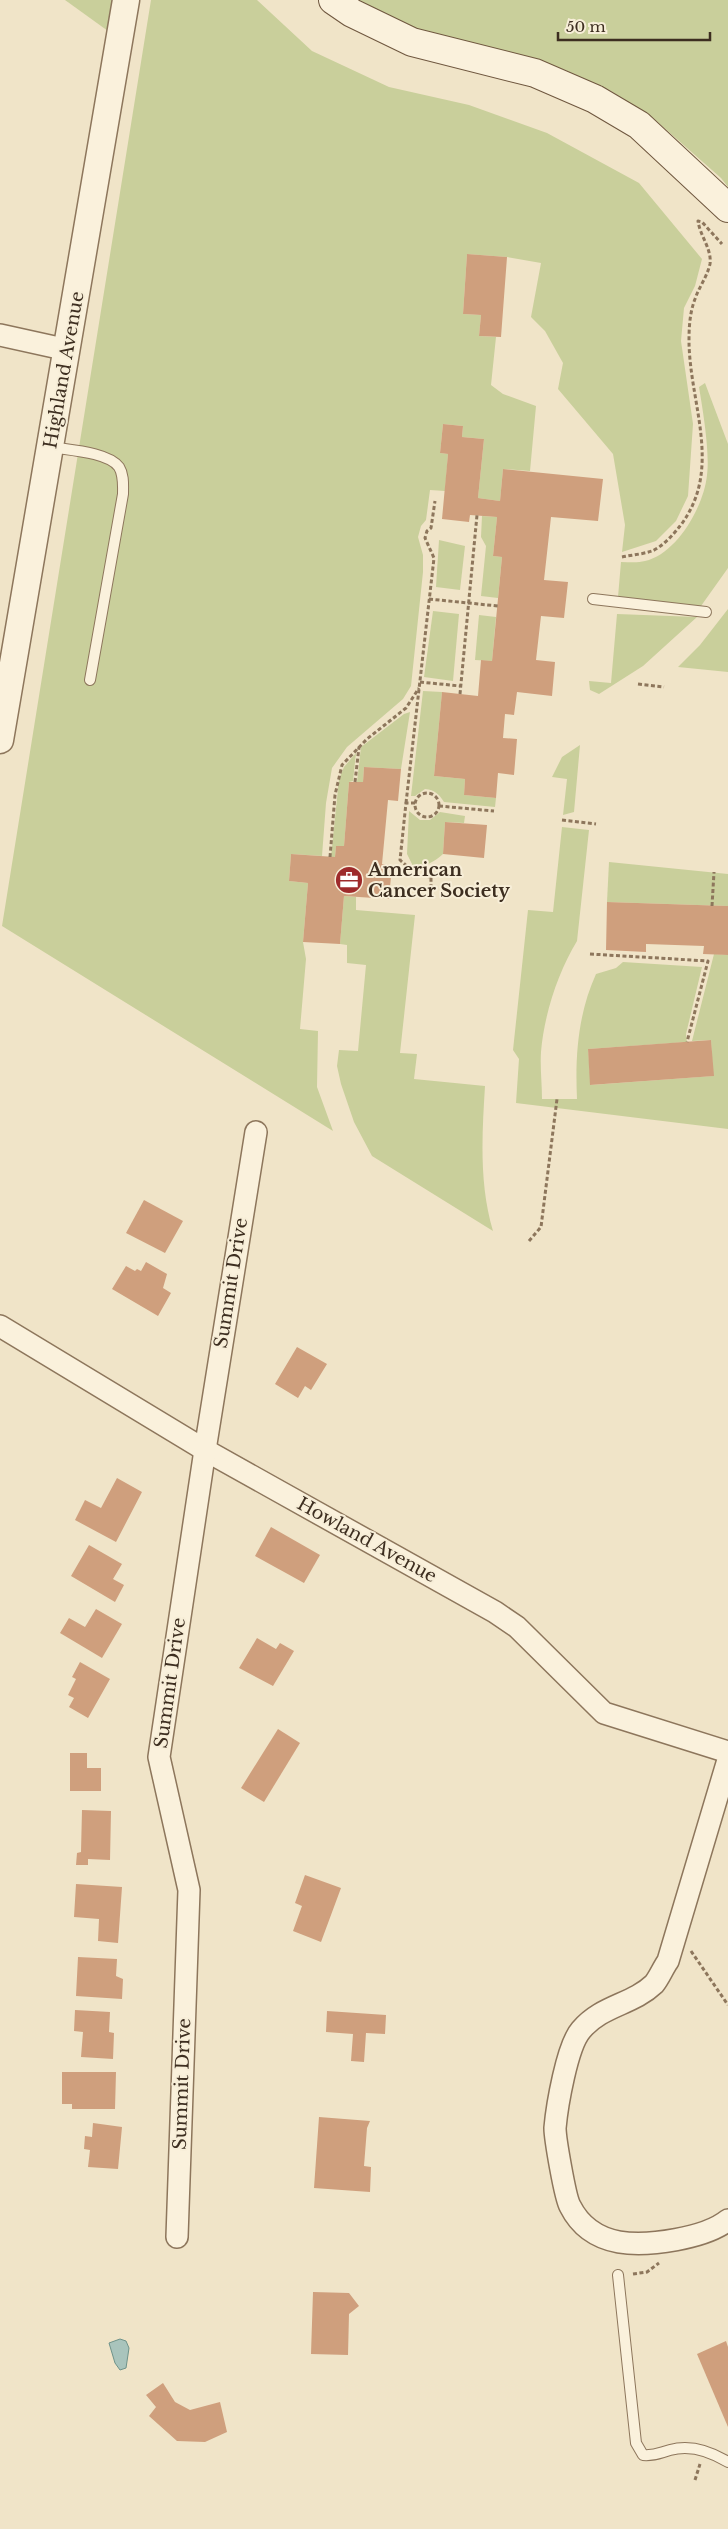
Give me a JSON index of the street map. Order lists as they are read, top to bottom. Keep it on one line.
{"streets":{"street":["Highland Avenue","Summit Drive","Howland Avenue"]},"crossings":[["Summit Drive","Howland Avenue"]],"places":{"office":["American Cancer Society"]},"scale_bar":"50 m"}
